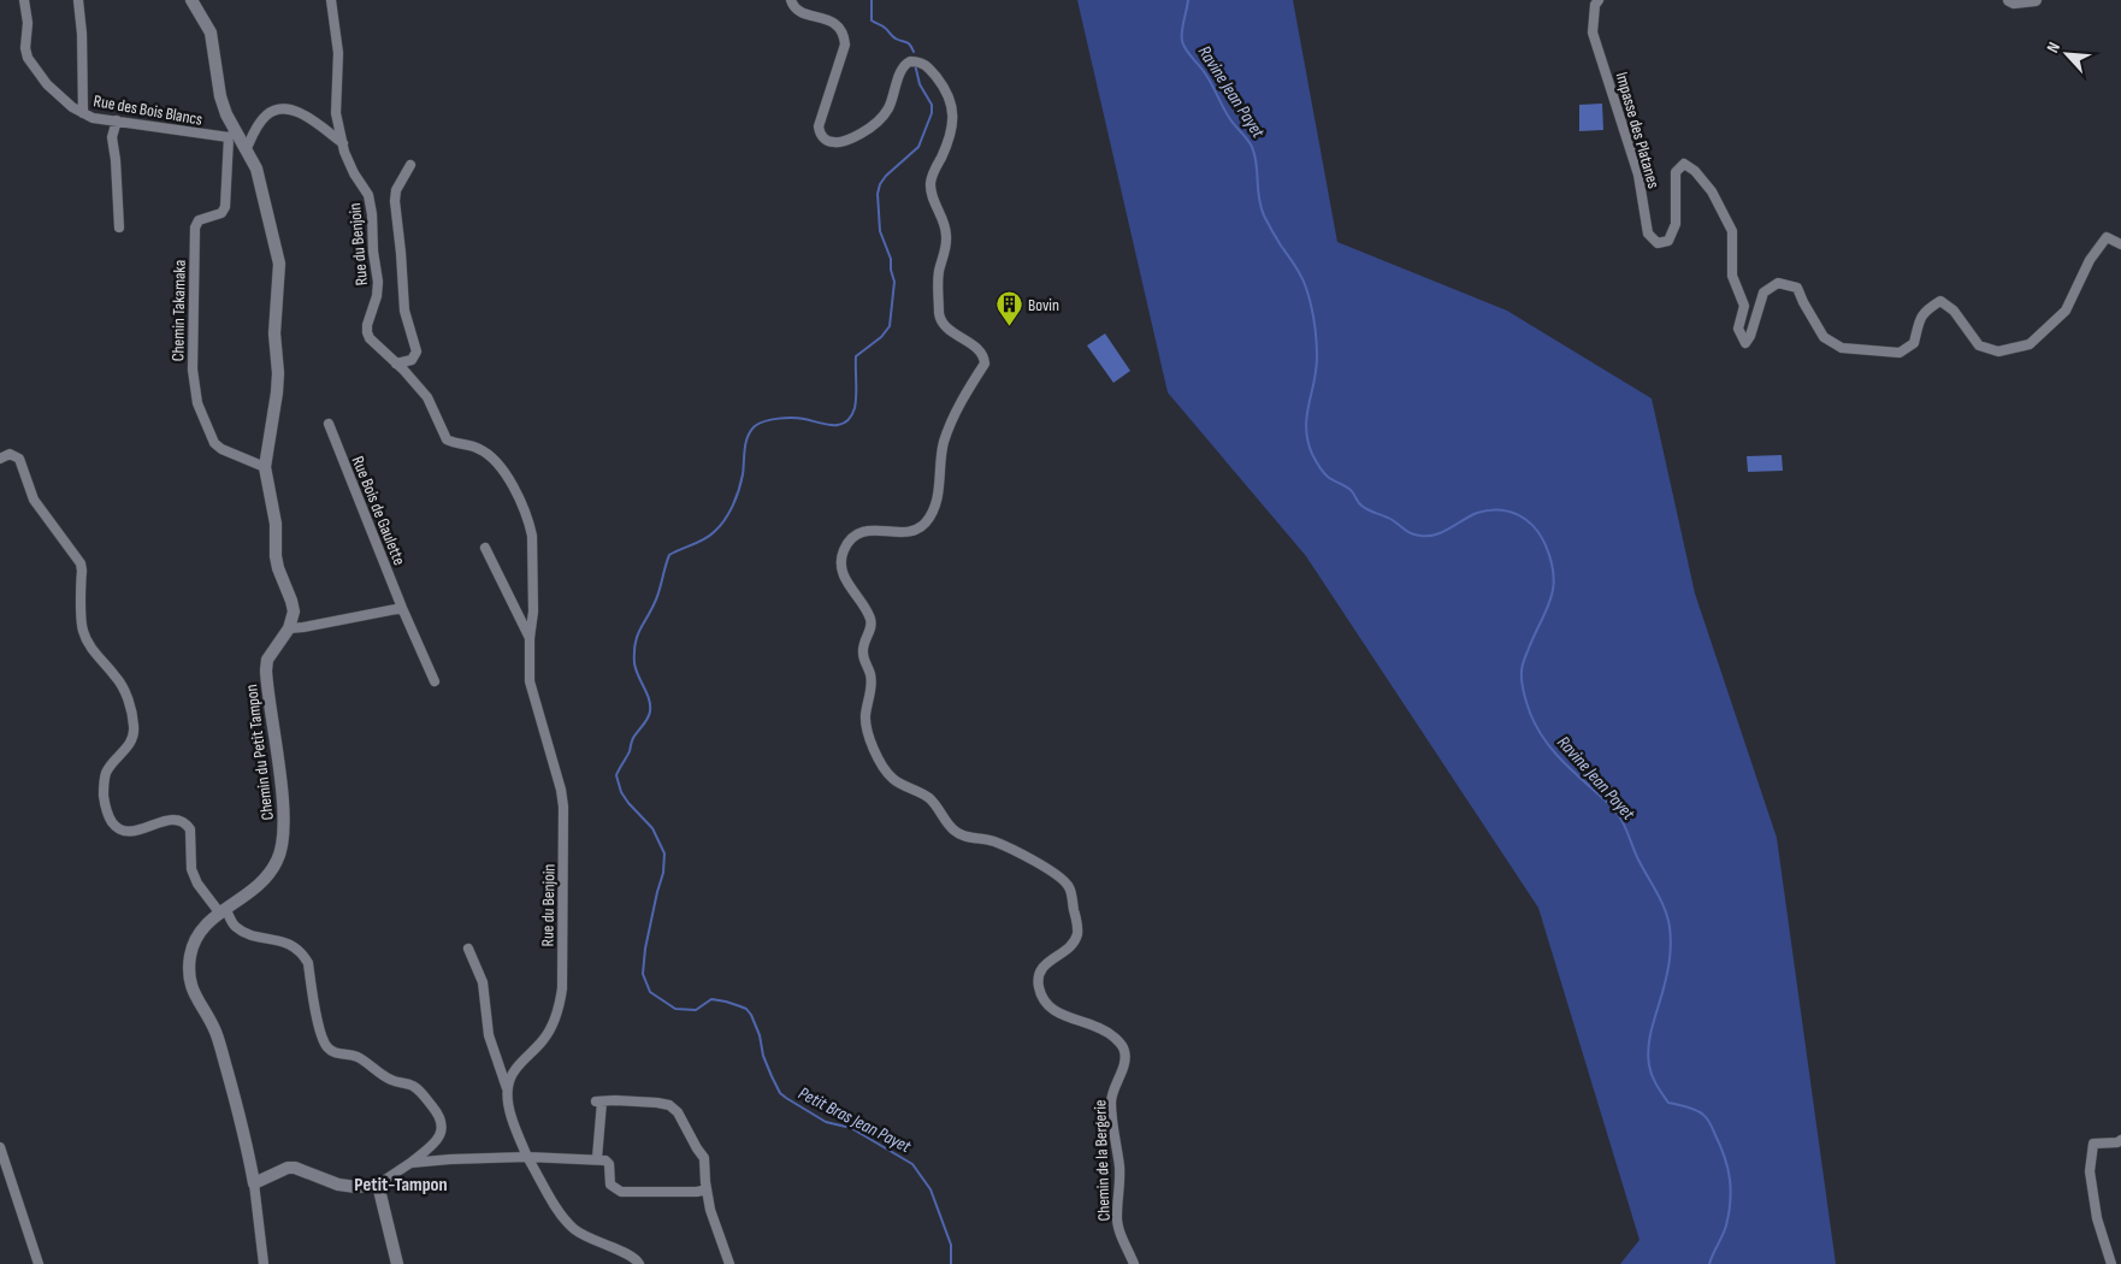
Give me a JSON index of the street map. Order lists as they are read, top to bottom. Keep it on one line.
{"streets":{"street":["Rue des Bois Blancs","Impasse des Platanes","Rue du Benjoin","Chemin Takamaka","Rue Bois de Gaulette","Chemin du Petit Tampon","Chemin de la Bergerie"]},"crossings":[["Rue des Bois Blancs","Chemin Takamaka"]],"districts":["Petit-Tampon"],"water":["Ravine Jean Payet","Petit Bras Jean Payet"],"places":{"building":["Bovin"]},"north":"top left"}
